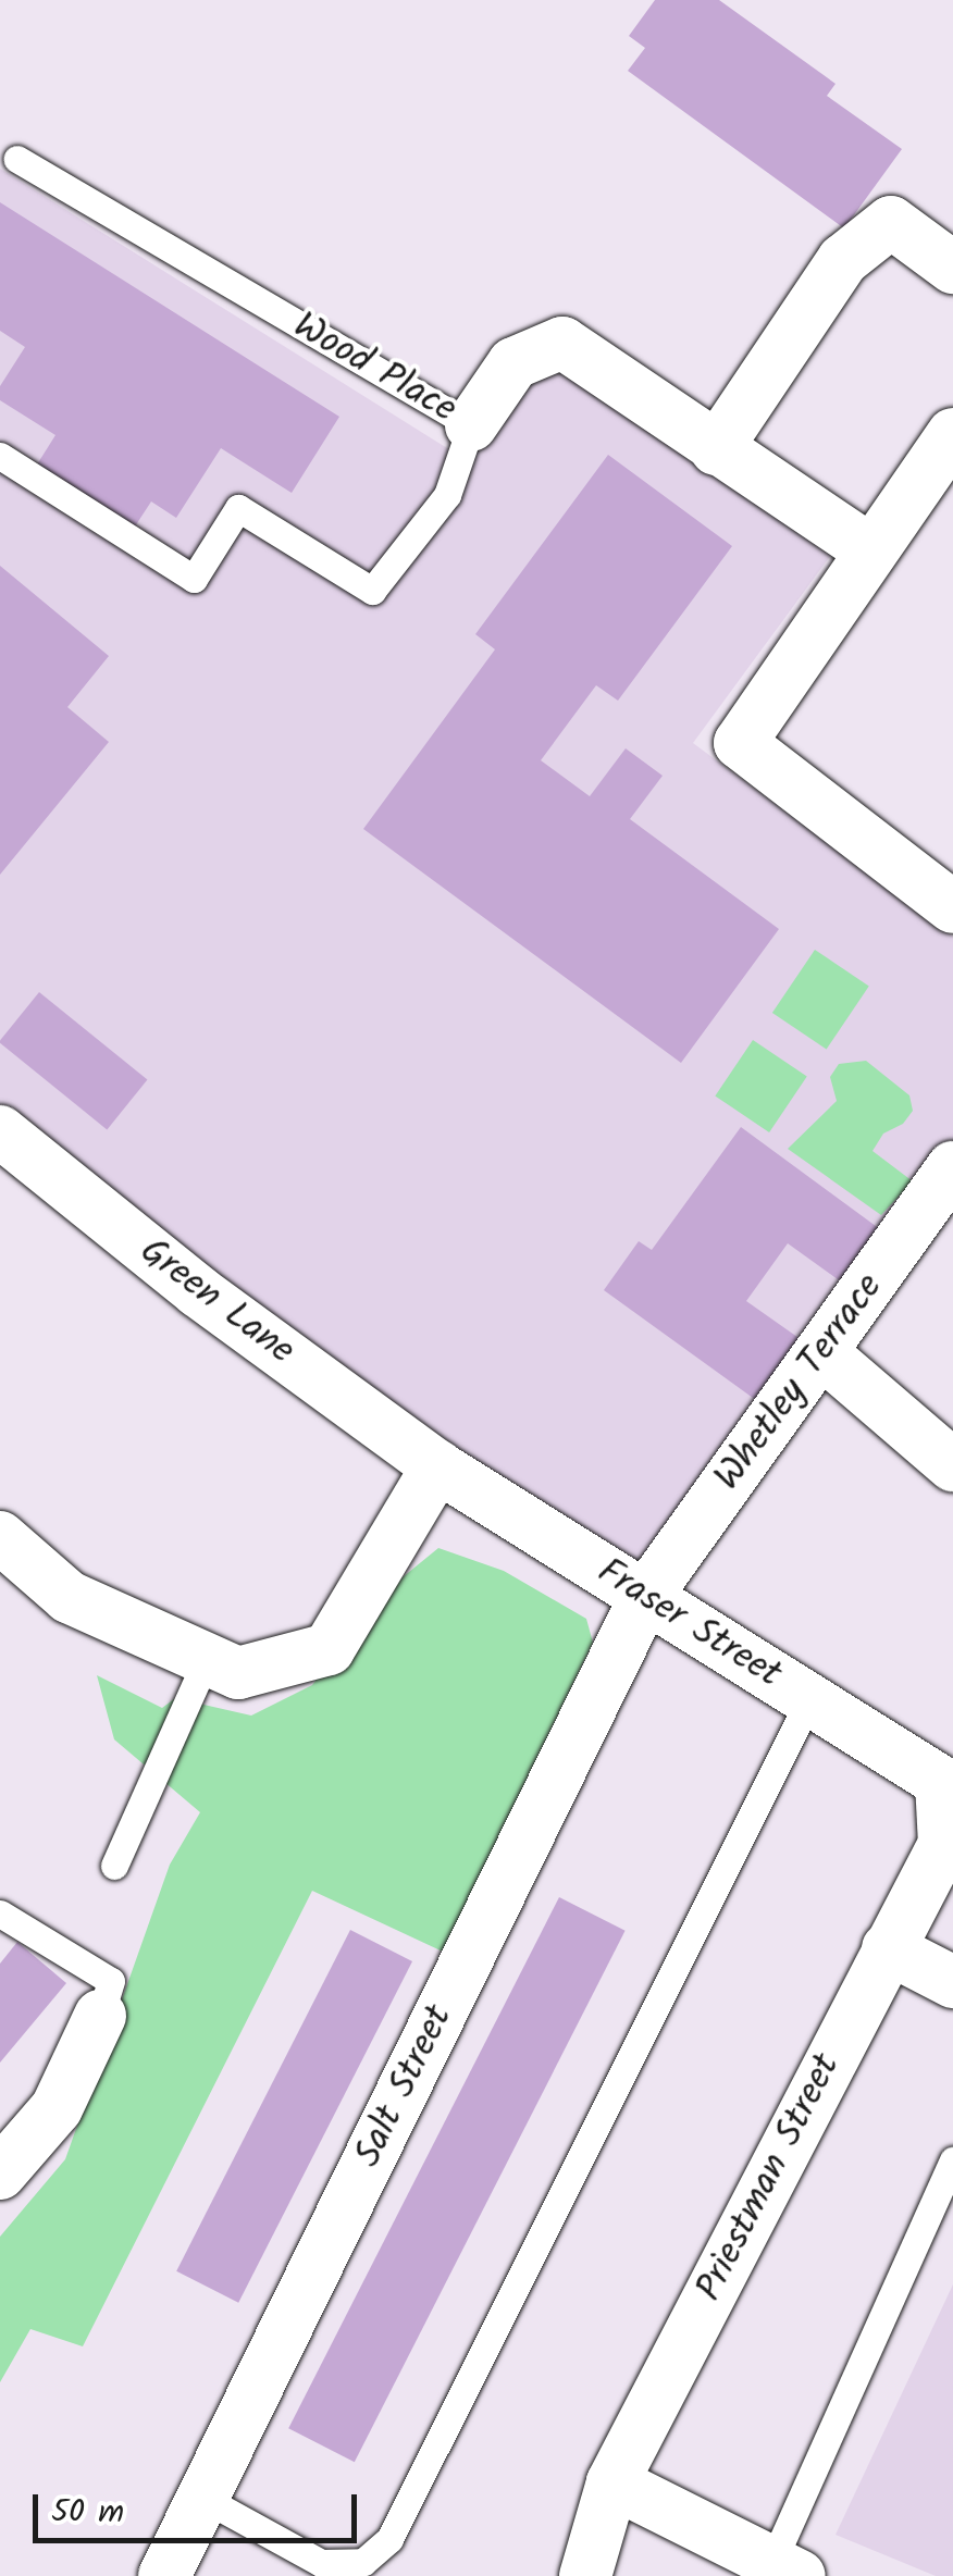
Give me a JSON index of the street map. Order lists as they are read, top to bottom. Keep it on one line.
{"streets":{"street":["Wood Place","Green Lane","Whetley Terrace","Fraser Street","Salt Street","Priestman Street"]},"crossings":[["Green Lane","Fraser Street"],["Whetley Terrace","Fraser Street"],["Whetley Terrace","Salt Street"],["Fraser Street","Salt Street"],["Fraser Street","Priestman Street"]],"scale_bar":"50 m"}
